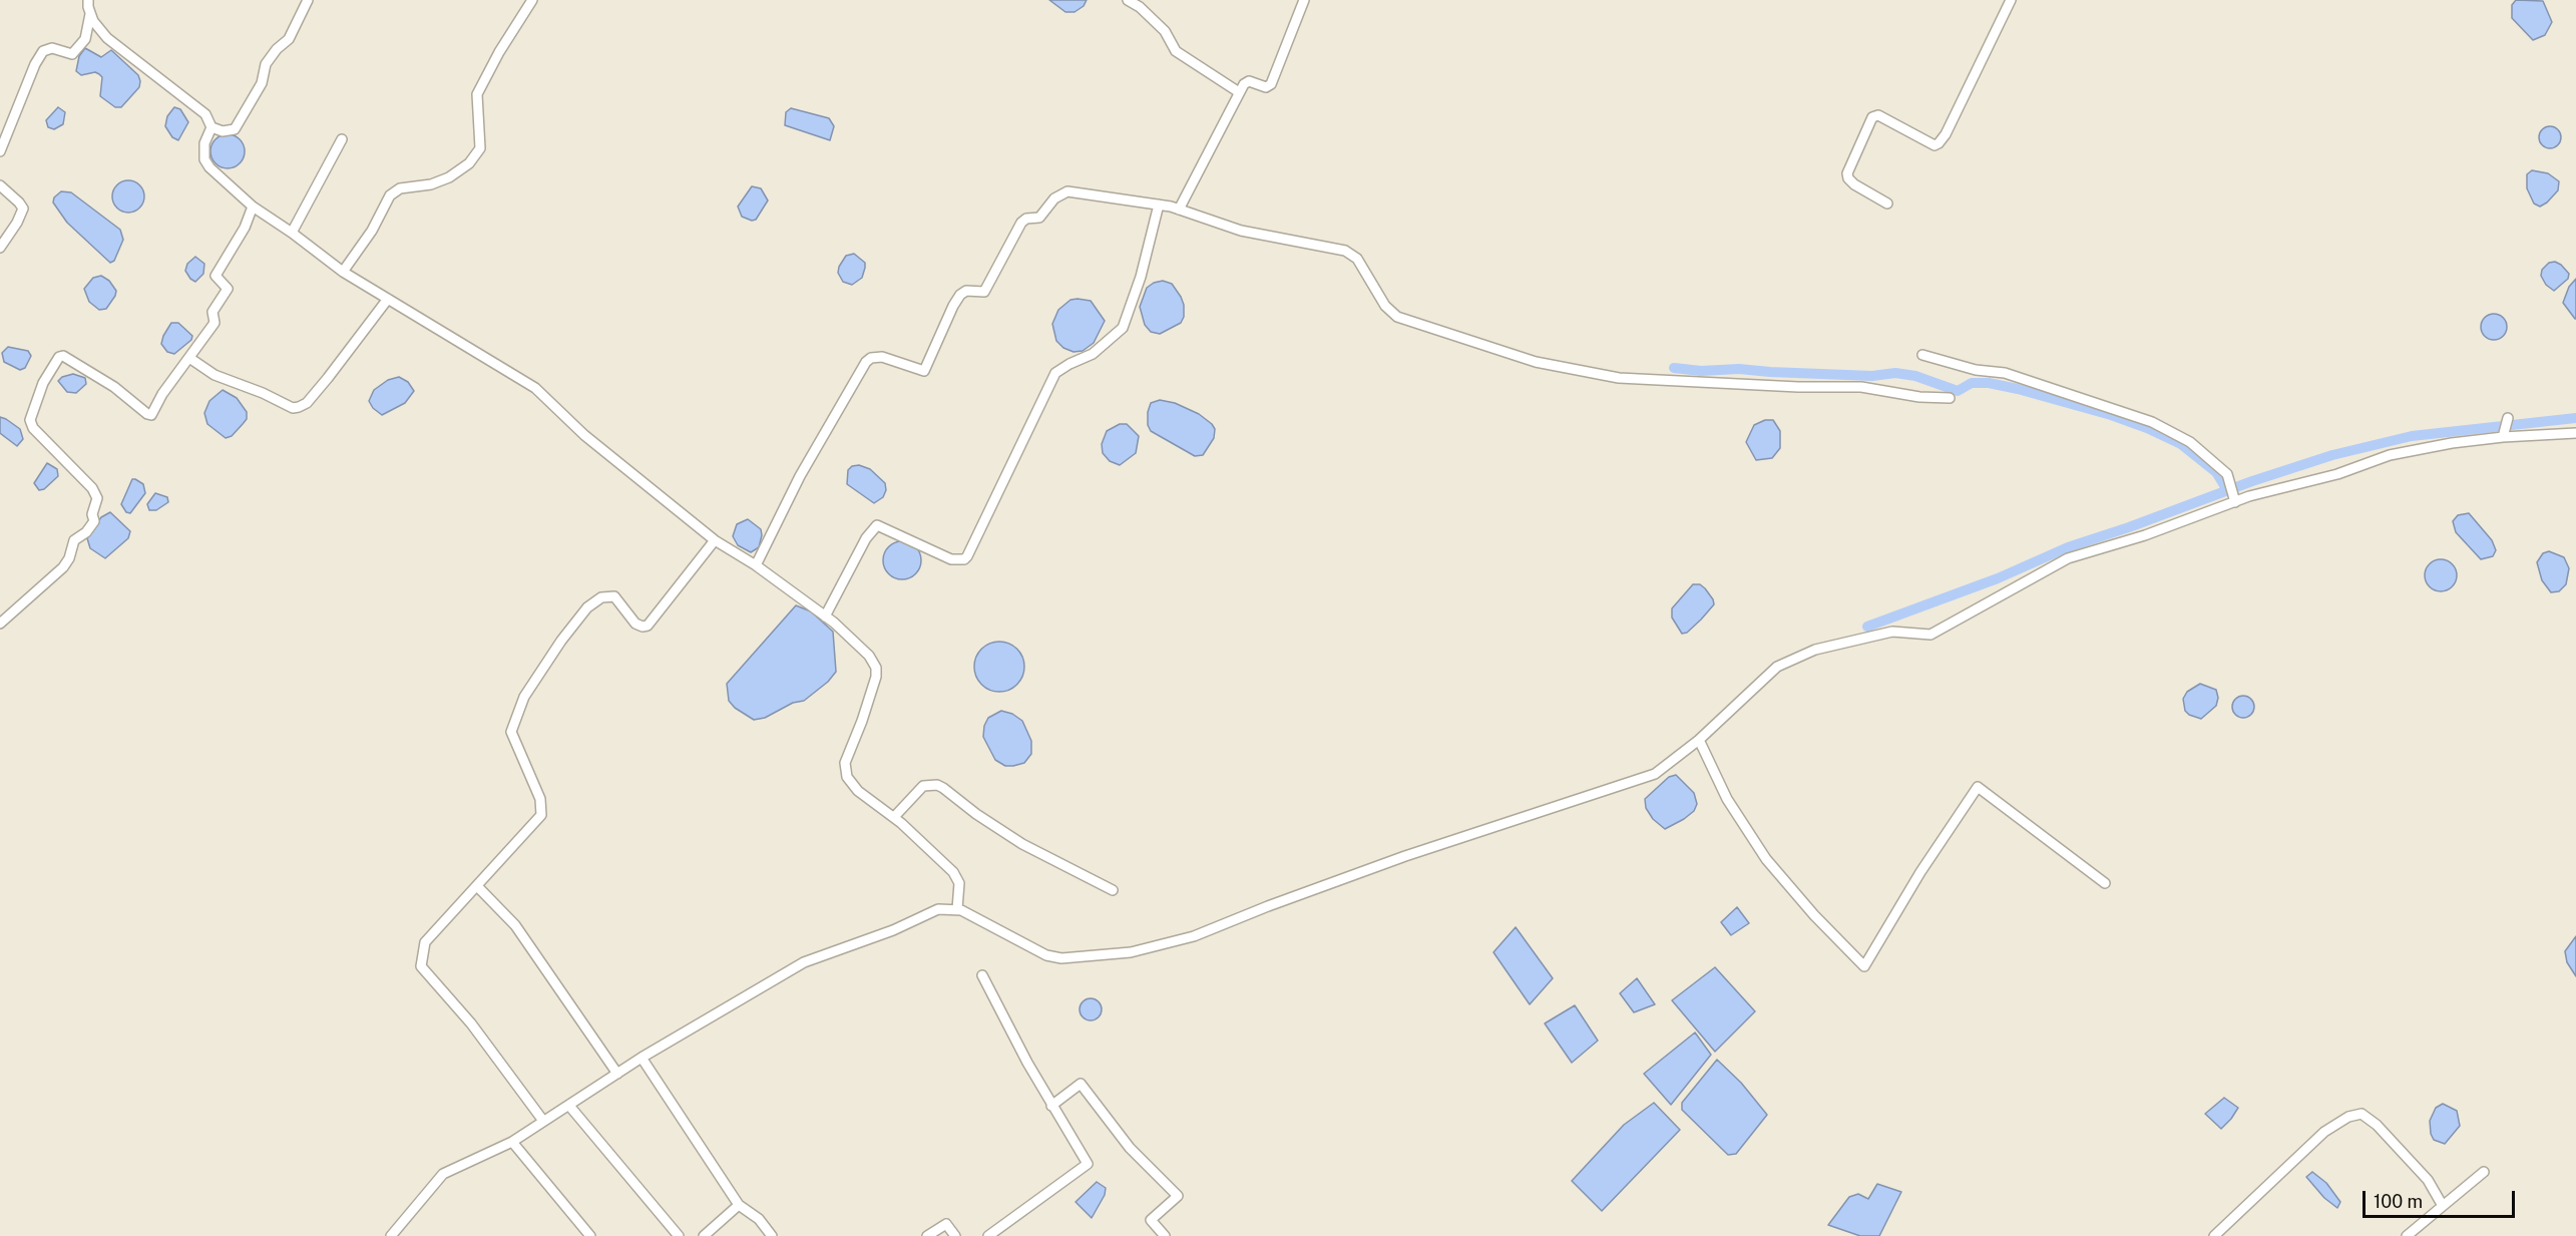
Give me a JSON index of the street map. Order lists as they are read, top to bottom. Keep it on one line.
{"scale_bar":"100 m"}
